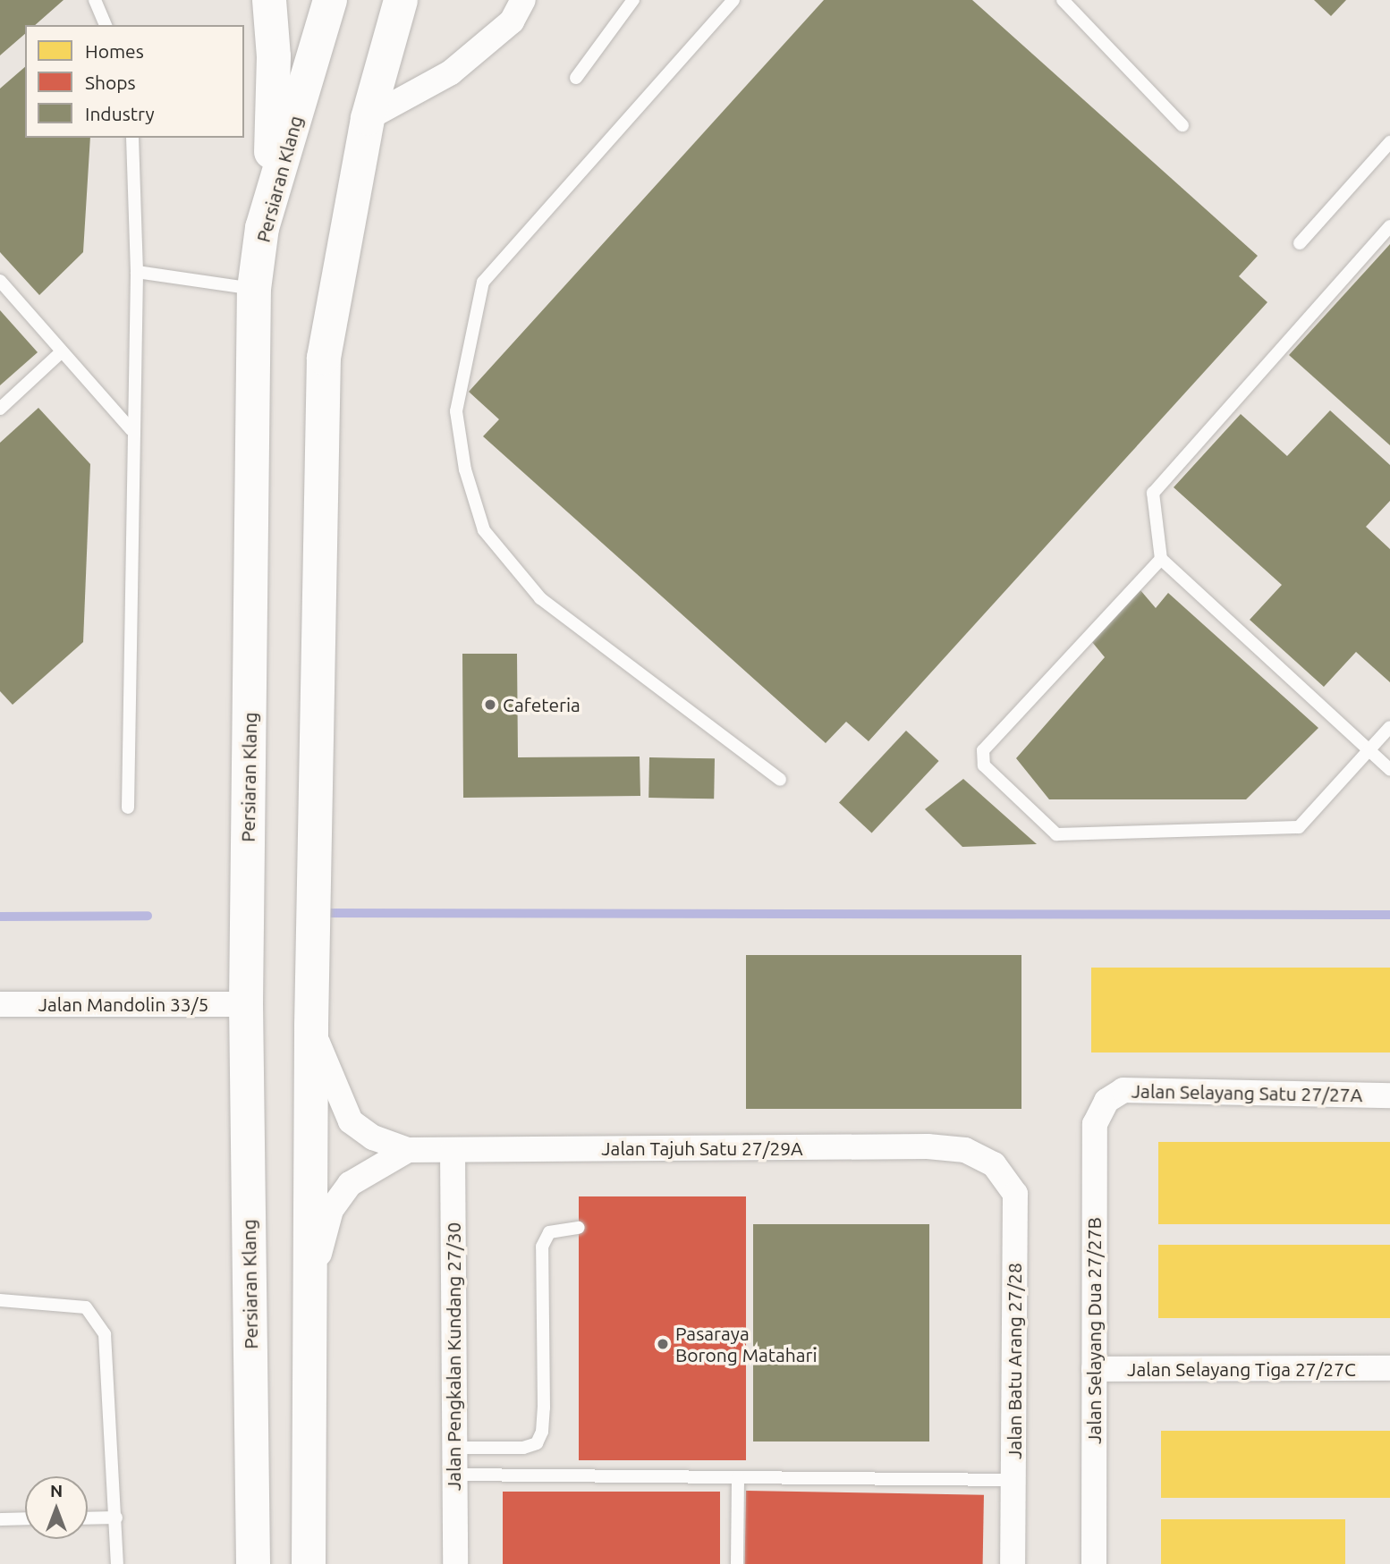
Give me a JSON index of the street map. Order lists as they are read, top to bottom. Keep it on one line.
{"streets":{"main road":["Persiaran Klang"],"street":["Jalan Mandolin 33/5","Jalan Selayang Satu 27/27A","Jalan Tajuh Satu 27/29A","Jalan Selayang Dua 27/27B","Jalan Pengkalan Kundang 27/30","Jalan Batu Arang 27/28","Jalan Selayang Tiga 27/27C"]},"crossings":[["Persiaran Klang","Jalan Mandolin 33/5"],["Jalan Selayang Satu 27/27A","Jalan Selayang Dua 27/27B"],["Jalan Tajuh Satu 27/29A","Jalan Pengkalan Kundang 27/30"],["Jalan Tajuh Satu 27/29A","Jalan Batu Arang 27/28"],["Jalan Selayang Dua 27/27B","Jalan Selayang Tiga 27/27C"]],"places":["Cafeteria","Pasaraya Borong Matahari"],"legend":["Homes","Shops","Industry"],"north":"top"}
